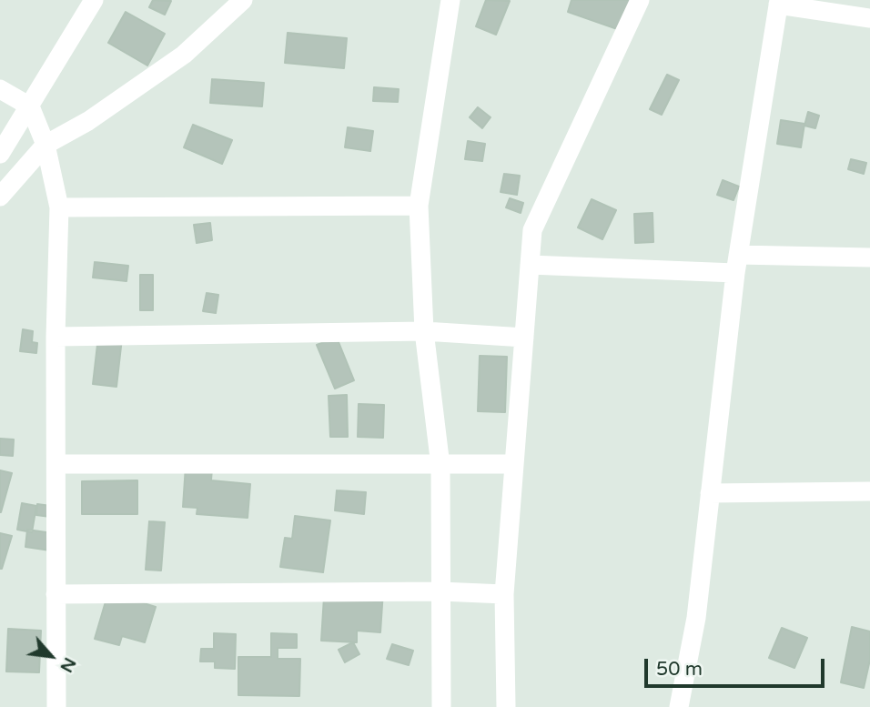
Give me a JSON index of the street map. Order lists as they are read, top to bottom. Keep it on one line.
{"scale_bar":"50 m","north":"bottom right"}
